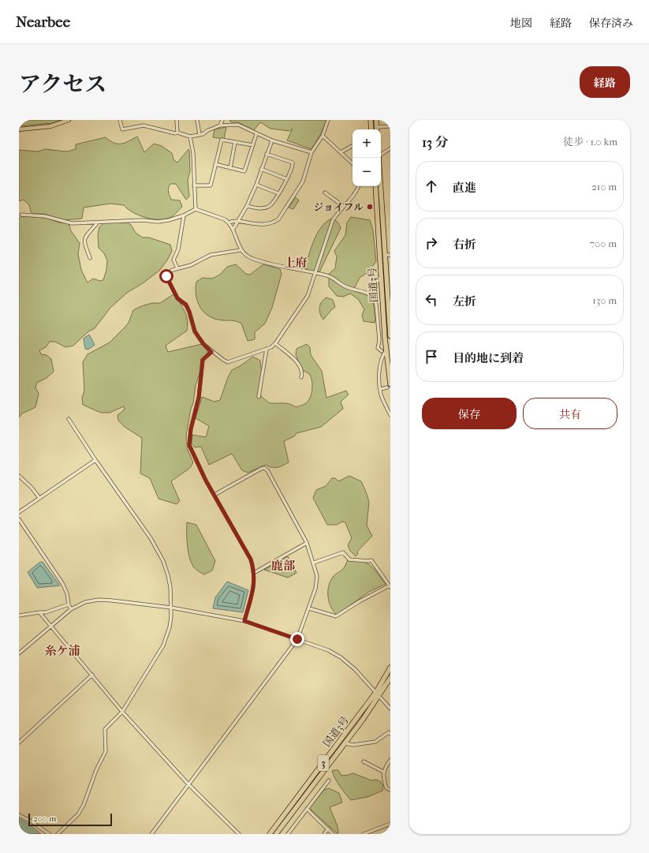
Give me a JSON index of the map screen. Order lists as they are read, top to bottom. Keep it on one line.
{"streets":{"highway":["国道3号","3"]},"districts":["上府","鹿部","糸ケ浦"],"places":["ジョイフル"],"scale_bar":"200 m","page":{"header":"Nearbee","nav":["地図","経路","保存済み"],"title":"アクセス","buttons":["経路",["保存","共有"]],"heading":["13 分","徒歩 · 1.0 km"],"map_buttons":["+","−"],"list":[["直進","210 m"],["右折","700 m"],["左折","130 m"],"目的地に到着"],"scale":"200 m"}}
